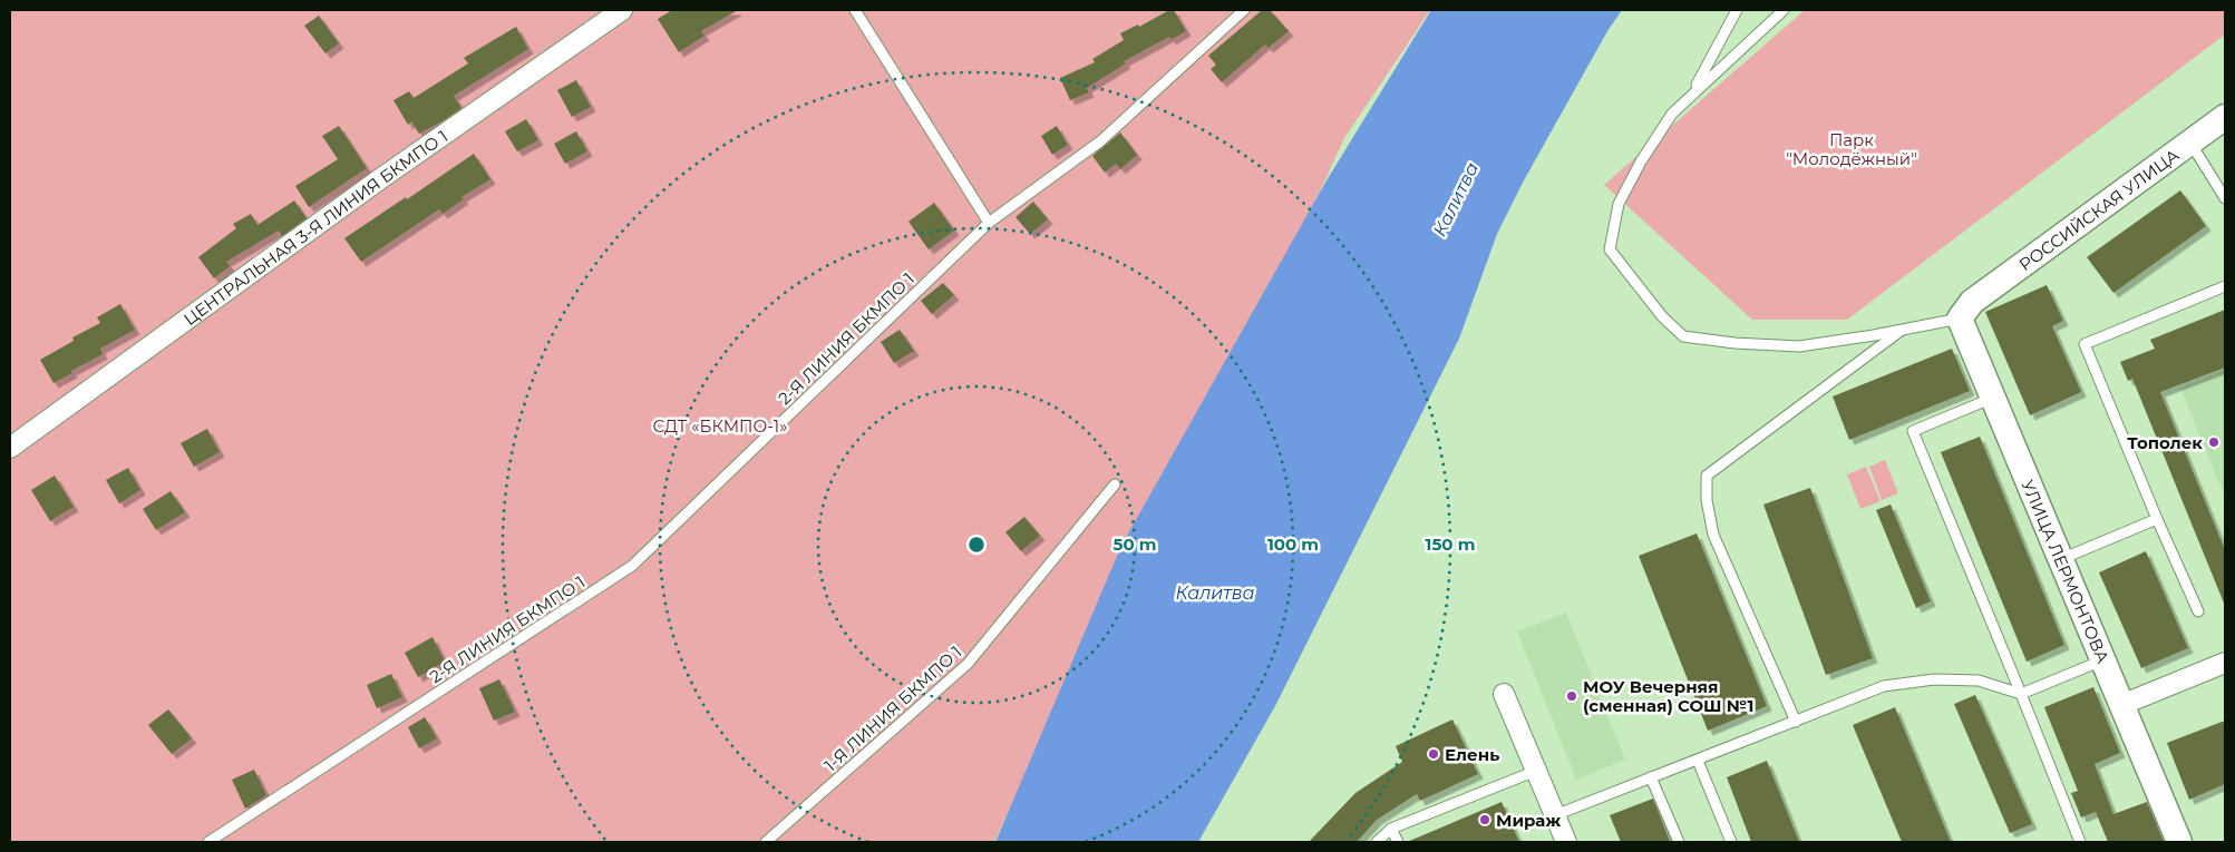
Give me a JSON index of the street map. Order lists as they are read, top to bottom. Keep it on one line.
{"streets":{"street":["РОССИЙСКАЯ УЛИЦА","ЦЕНТРАЛЬНАЯ 3-Я ЛИНИЯ БКМПО 1","УЛИЦА ЛЕРМОНТОВА"],"lane":["2-Я ЛИНИЯ БКМПО 1","1-Я ЛИНИЯ БКМПО 1"]},"crossings":[["РОССИЙСКАЯ УЛИЦА","УЛИЦА ЛЕРМОНТОВА"]],"water":["Калитва"],"parks":["Парк \"Молодёжный\"","СДТ «БКМПО-1»"],"places":["Тополек","МОУ Вечерняя (сменная) СОШ №1","Елень","Мираж"],"rings":["50 m","100 m","150 m"]}
